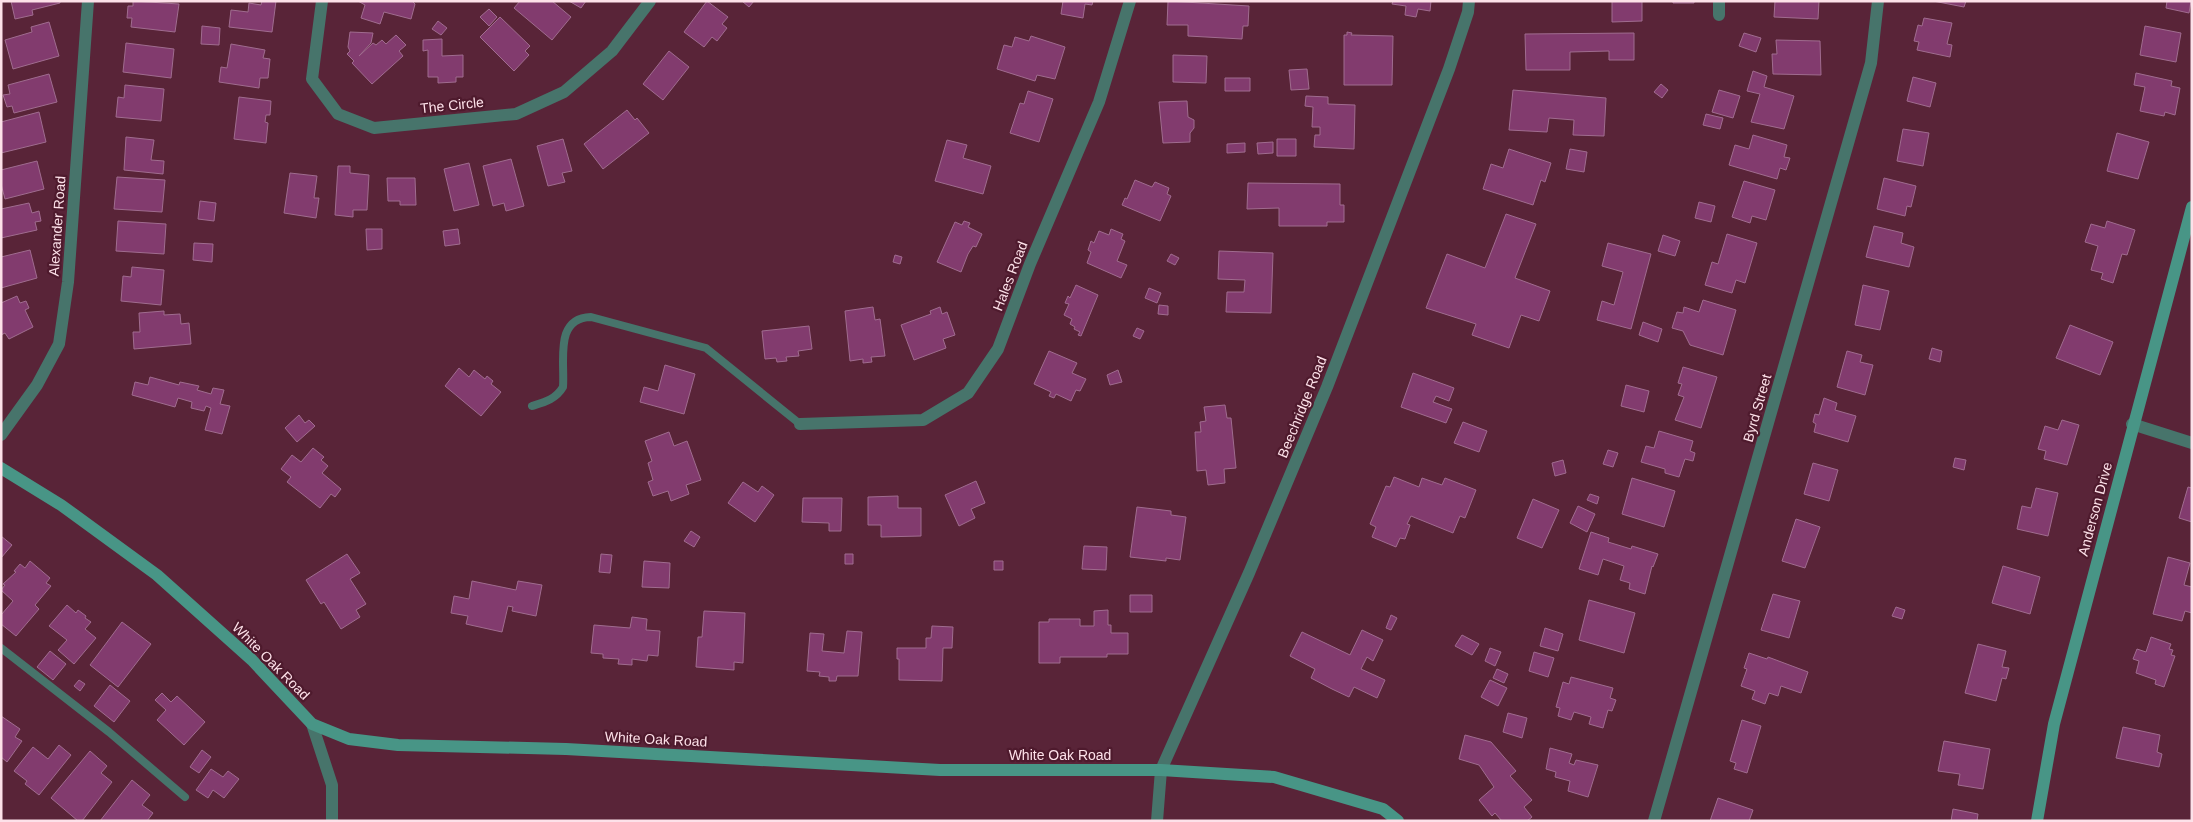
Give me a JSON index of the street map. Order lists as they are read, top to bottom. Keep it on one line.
{"streets":{"street":["The Circle","Alexander Road","Hales Road","Beechridge Road","Byrd Street","Anderson Drive","White Oak Road"]},"crossings":[["Beechridge Road","White Oak Road"]]}
